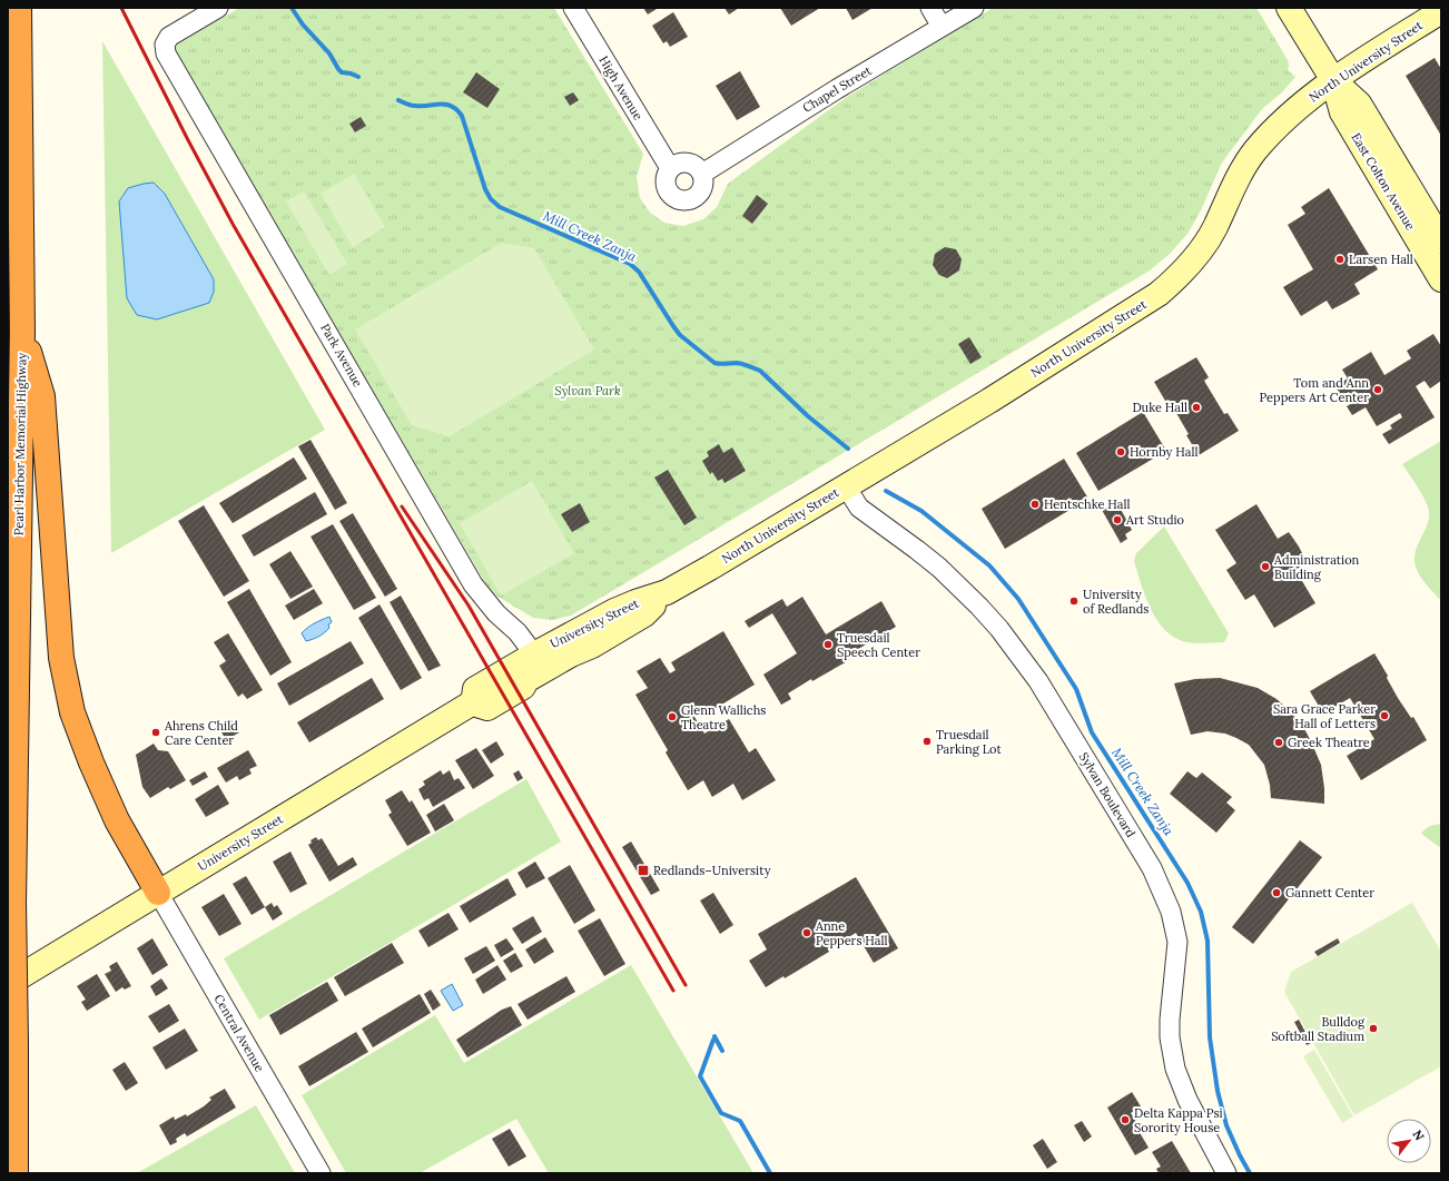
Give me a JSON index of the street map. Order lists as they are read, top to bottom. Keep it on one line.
{"streets":{"highway":["Pearl Harbor Memorial Highway"],"street":["North University Street","High Avenue","Chapel Street","East Colton Avenue","Park Avenue","University Street","Sylvan Boulevard","Central Avenue"]},"crossings":[["North University Street","East Colton Avenue"],["North University Street","University Street"],["North University Street","Sylvan Boulevard"],["High Avenue","Chapel Street"],["Park Avenue","University Street"],["University Street","Central Avenue"]],"water":["Mill Creek Zanja"],"parks":["Sylvan Park"],"places":{"other":["Larsen Hall","Tom and Ann Peppers Art Center","Duke Hall","Hornby Hall","Hentschke Hall","Art Studio","Administration Building","University of Redlands","Truesdail Speech Center","Sara Grace Parker Hall of Letters","Glenn Wallichs Theatre","Ahrens Child Care Center","Truesdail Parking Lot","Greek Theatre","Gannett Center","Anne Peppers Hall","Bulldog Softball Stadium","Delta Kappa Psi Sorority House"],"transit":["Redlands–University"]},"north":"top right"}
